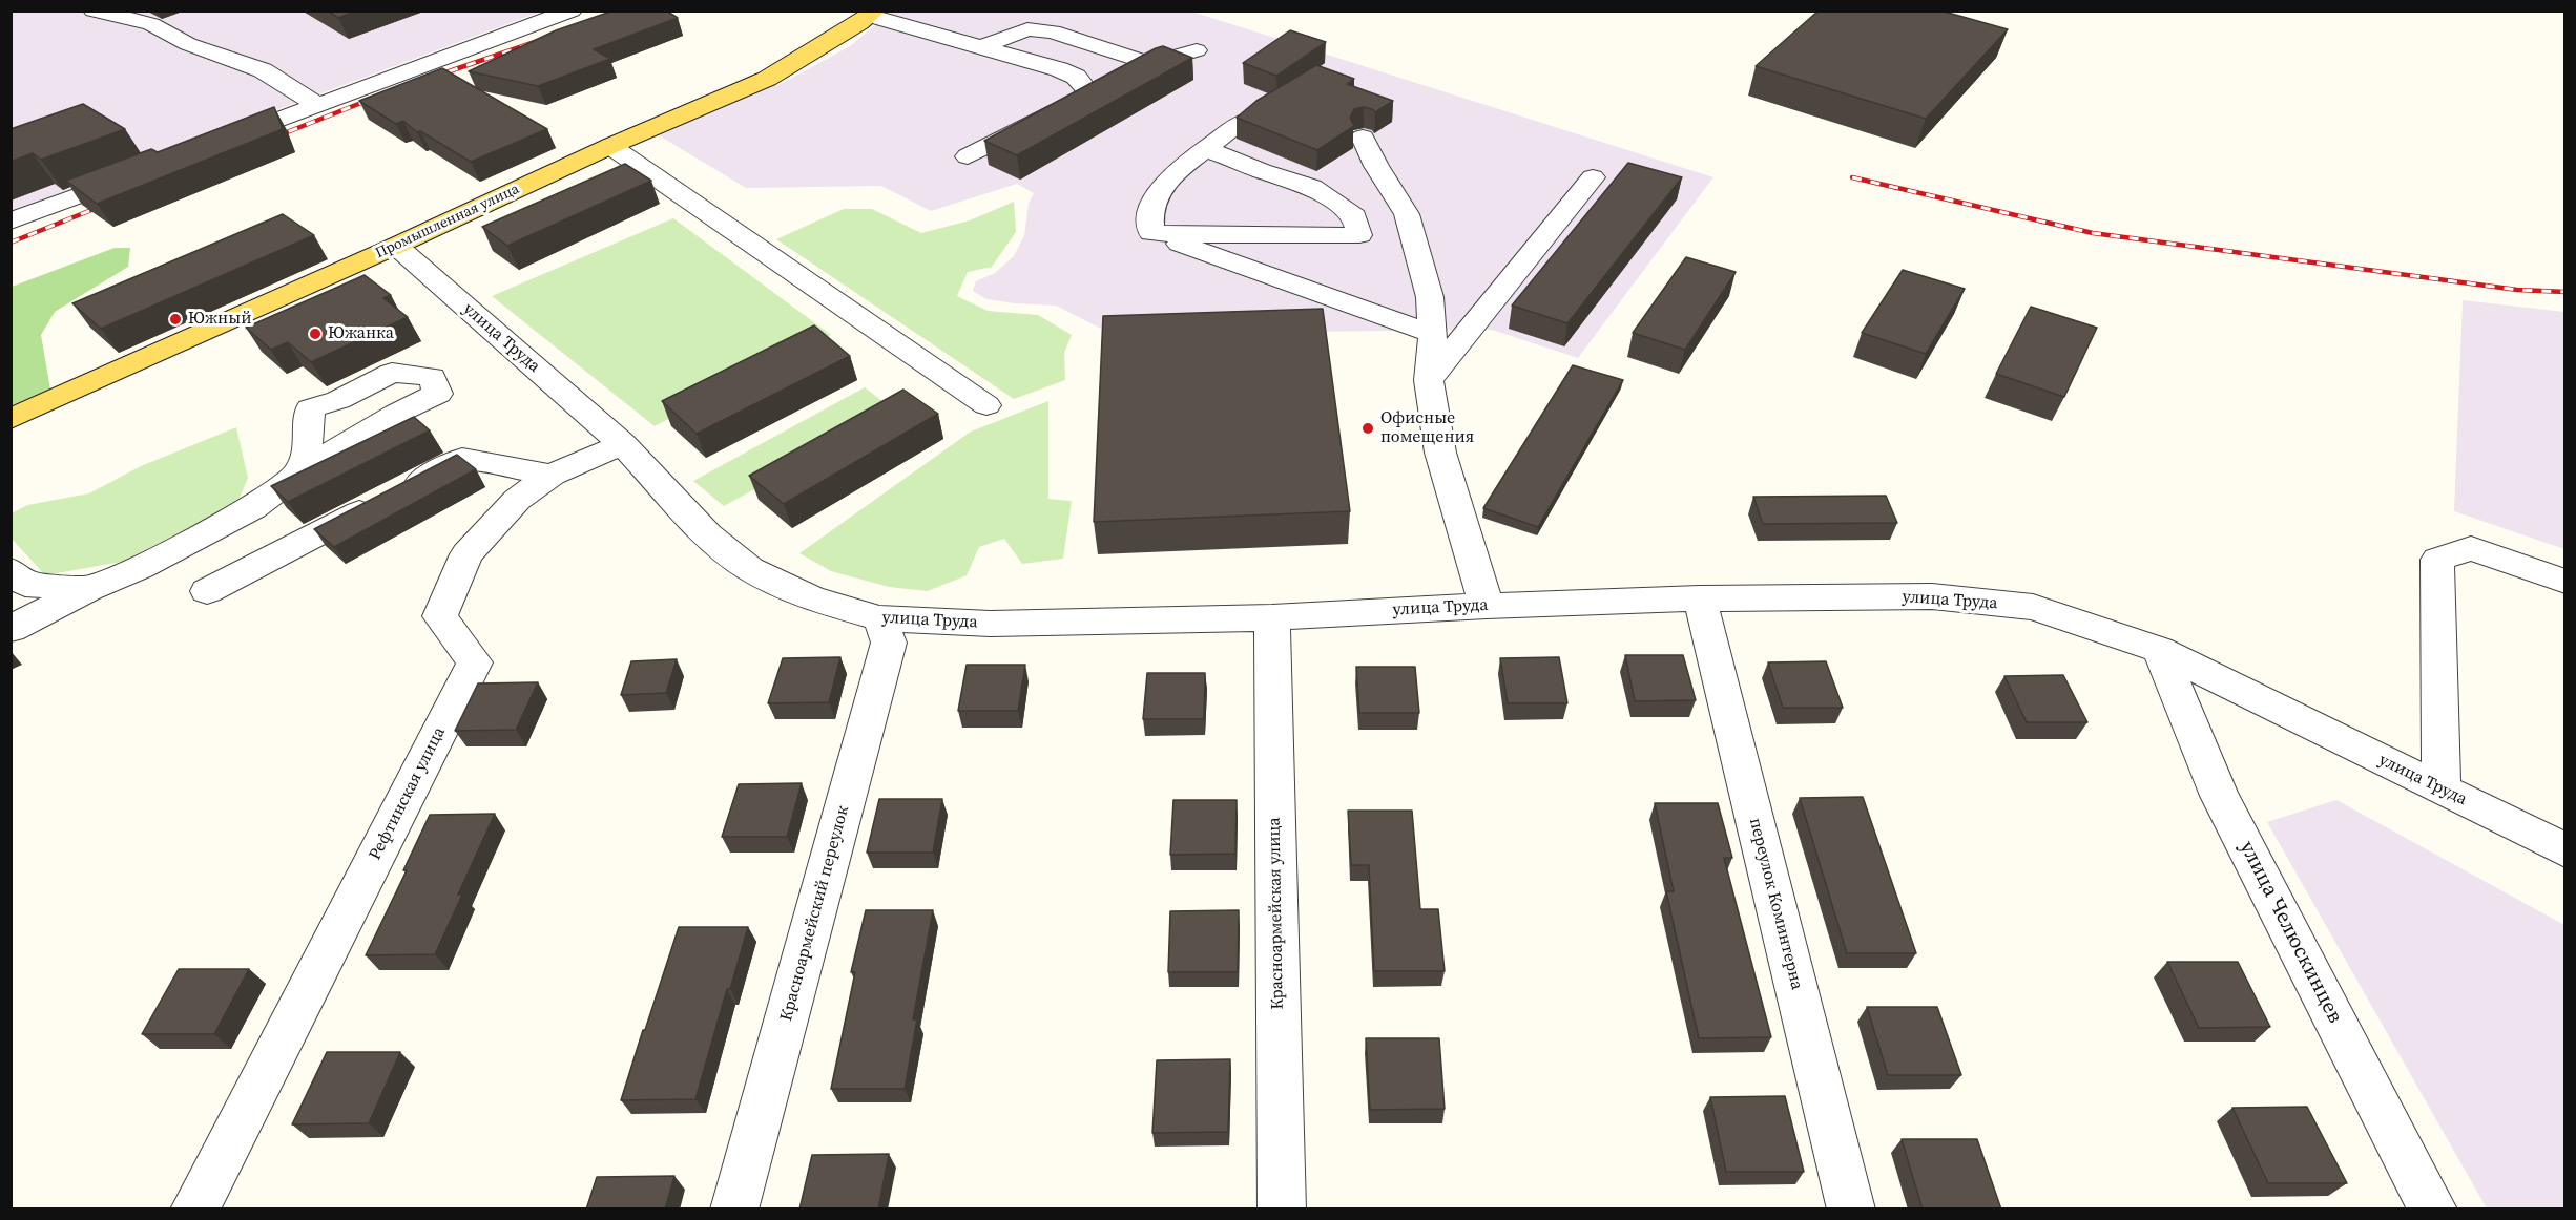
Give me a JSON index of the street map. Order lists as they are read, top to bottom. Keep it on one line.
{"streets":{"main road":["Промышленная улица"],"street":["улица Труда","Рефтинская улица","переулок Коминтерна","Красноармейский переулок","Красноармейская улица","улица Челюскинцев"]},"crossings":[["Промышленная улица","улица Труда"],["улица Труда","Рефтинская улица"],["улица Труда","переулок Коминтерна"],["улица Труда","Красноармейский переулок"],["улица Труда","Красноармейская улица"],["улица Труда","улица Челюскинцев"]],"places":["Южный","Южанка","Офисные помещения"]}
